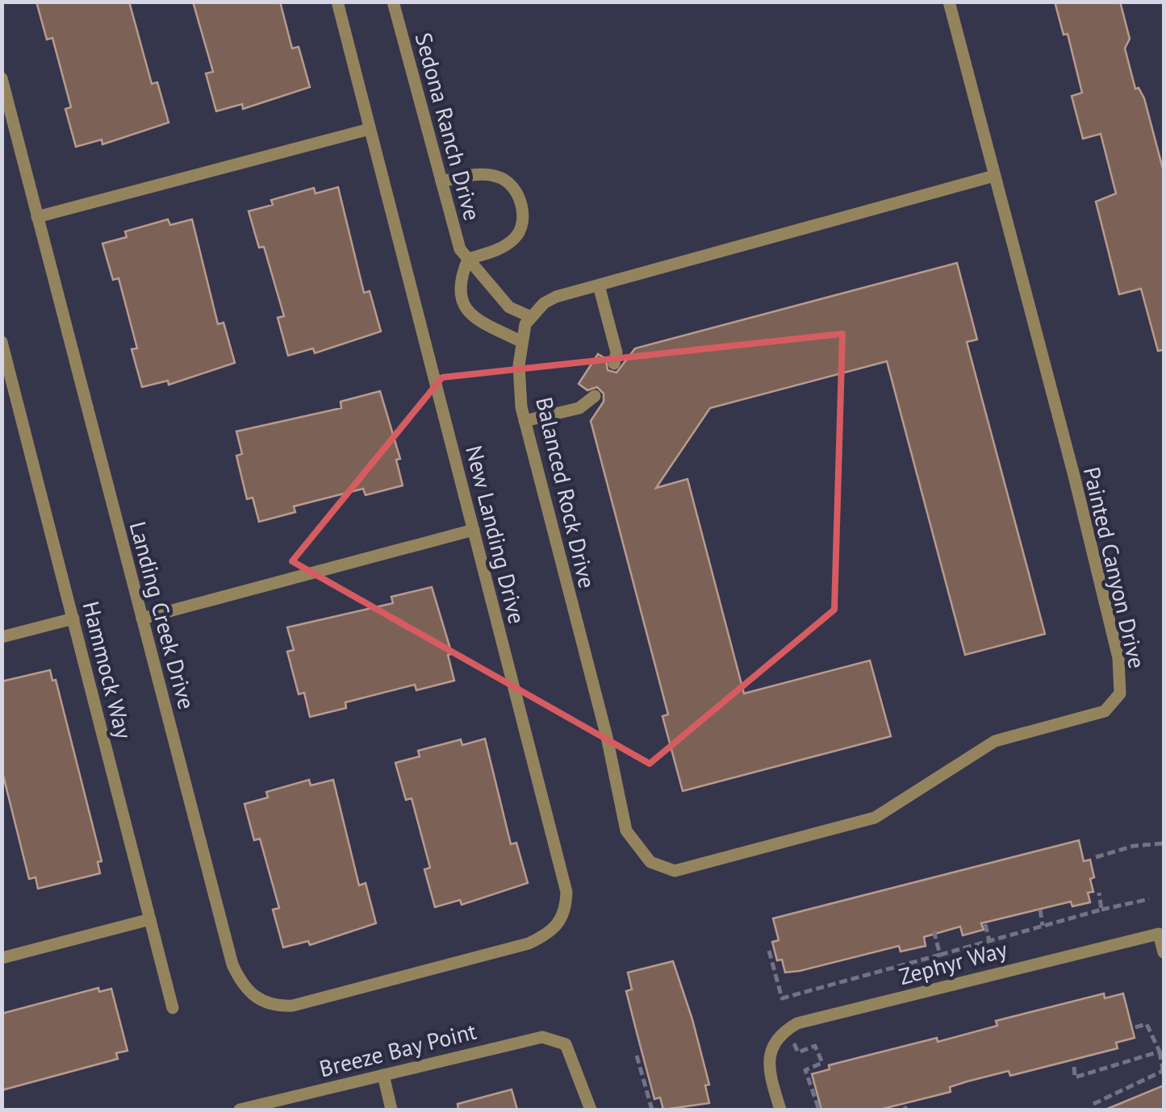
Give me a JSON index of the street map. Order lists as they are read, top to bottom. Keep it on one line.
{"streets":{"lane":["Sedona Ranch Drive","Balanced Rock Drive","New Landing Drive","Painted Canyon Drive","Landing Creek Drive","Hammock Way","Zephyr Way","Breeze Bay Point"]},"crossings":[["Sedona Ranch Drive","Balanced Rock Drive"],["Balanced Rock Drive","Painted Canyon Drive"],["New Landing Drive","Landing Creek Drive"]]}
